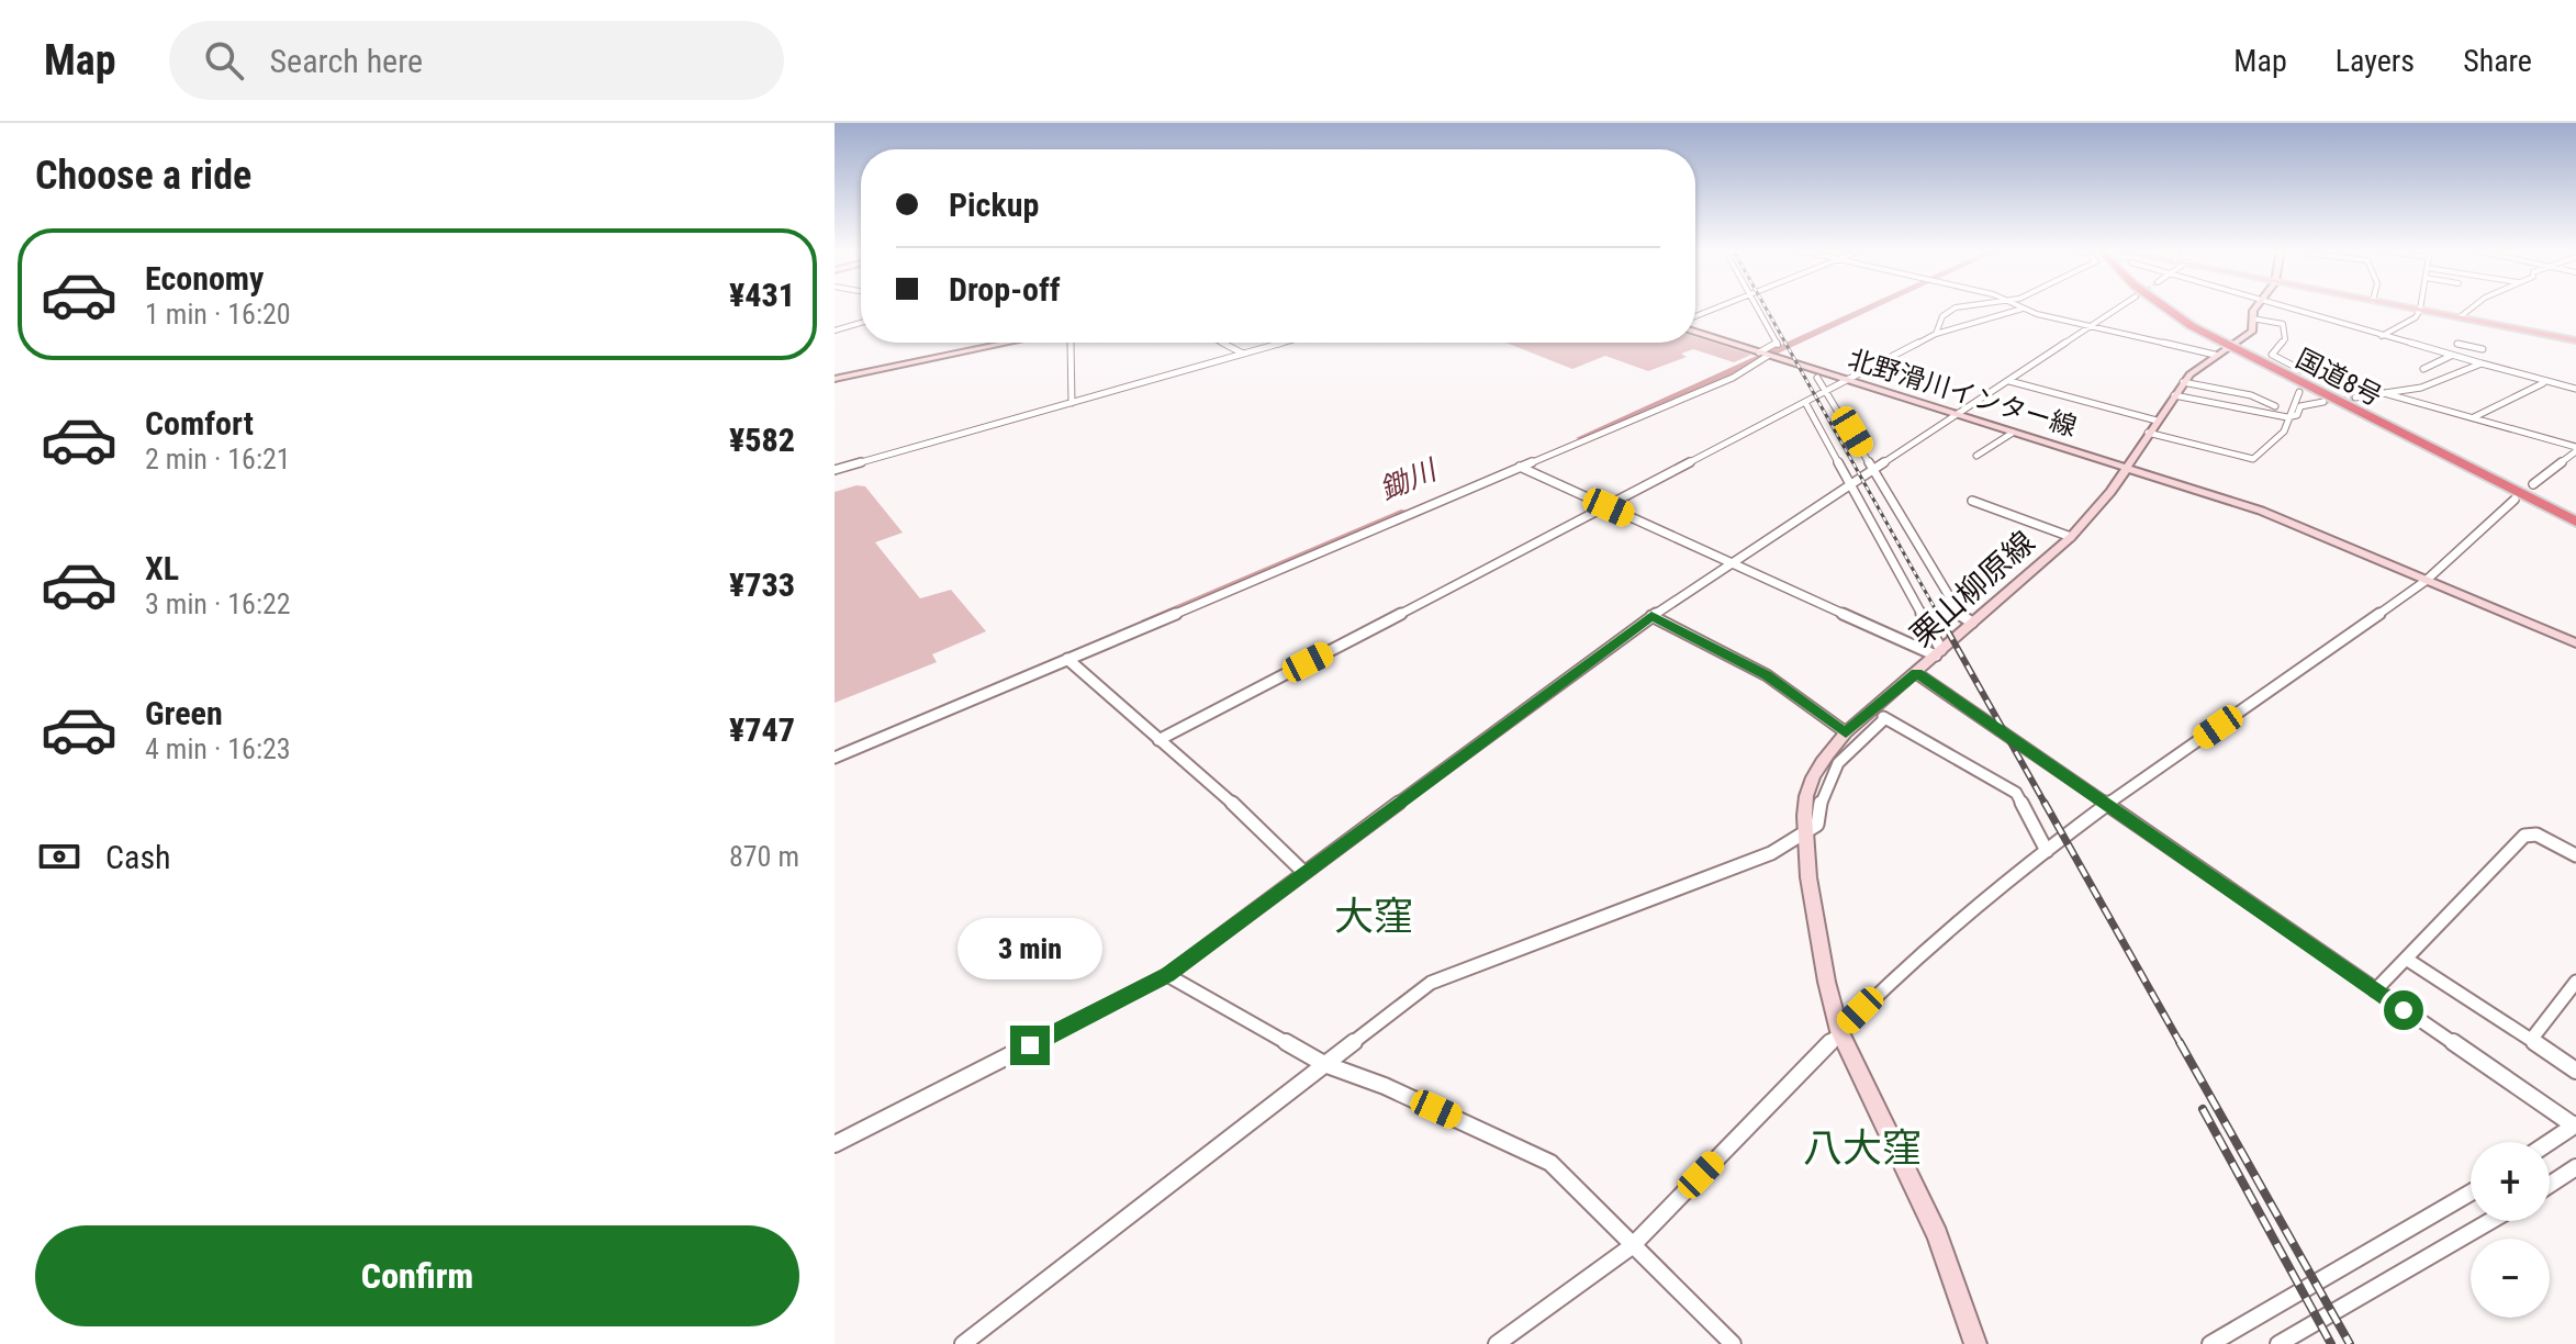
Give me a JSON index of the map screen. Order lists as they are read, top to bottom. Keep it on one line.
{"streets":{"highway":["国道8号"],"main road":["北野滑川インター線","栗山柳原線"]},"crossings":[["国道8号","栗山柳原線"],["北野滑川インター線","栗山柳原線"]],"districts":["大窪","八大窪"],"water":["鋤川"],"page":{"header":"Map","search":"Search here","nav":["Map","Layers","Share"],"heading":"Choose a ride","banner":["Pickup","Drop-off"],"list":[{"name":"Economy","note":"1 min · 16:20","value":"¥431"},{"name":"Comfort","note":"2 min · 16:21","value":"¥582"},{"name":"XL","note":"3 min · 16:22","value":"¥733"},{"name":"Green","note":"4 min · 16:23","value":"¥747"}],"pay":["Cash","870 m"],"bubble":"3 min","map_buttons":["+","−"],"buttons":"Confirm"}}
